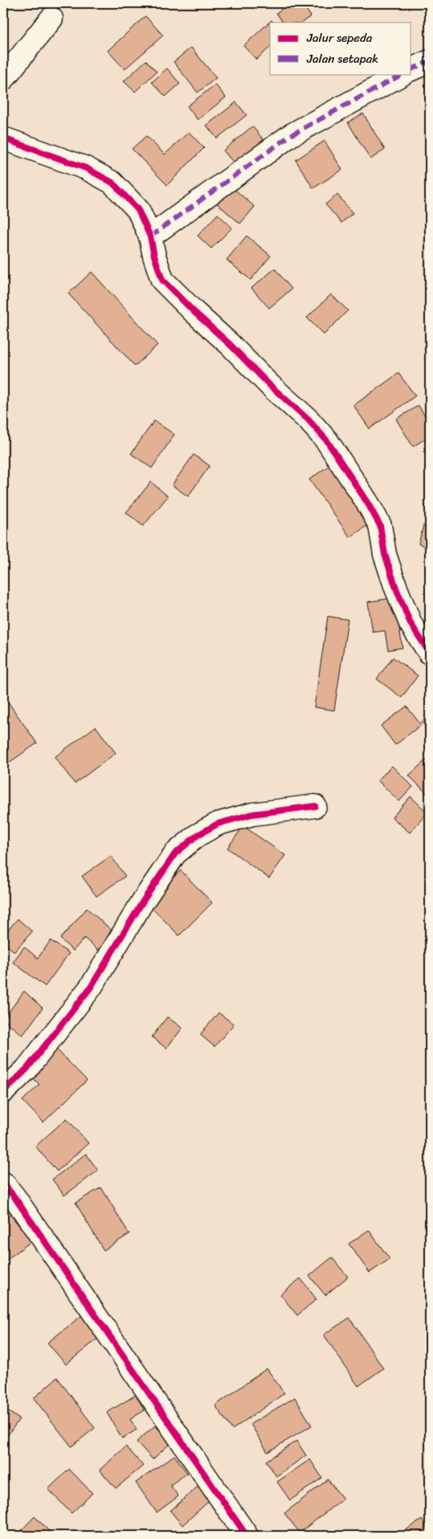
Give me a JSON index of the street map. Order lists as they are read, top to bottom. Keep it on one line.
{"legend":["Jalur sepeda","Jalan setapak"]}
